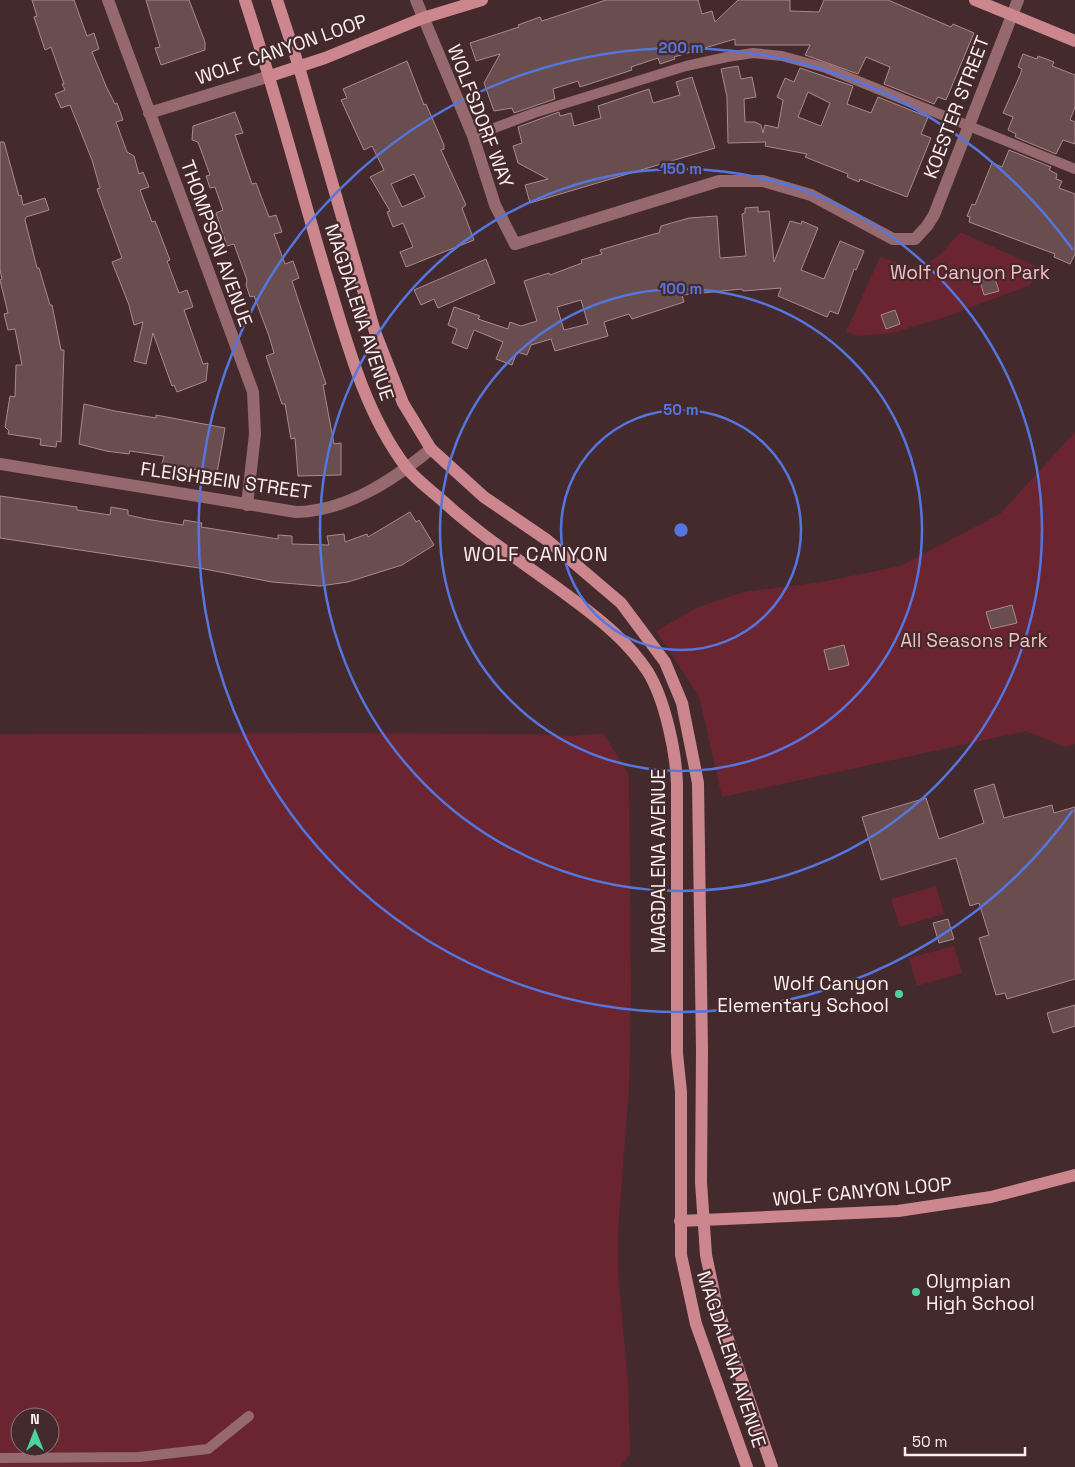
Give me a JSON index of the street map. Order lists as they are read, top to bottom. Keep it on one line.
{"streets":{"street":["WOLF CANYON LOOP","KOESTER STREET","WOLFSDORF WAY","THOMPSON AVENUE","MAGDALENA AVENUE","FLEISHBEIN STREET"]},"crossings":[["WOLF CANYON LOOP","WOLFSDORF WAY"],["WOLF CANYON LOOP","THOMPSON AVENUE"],["WOLF CANYON LOOP","MAGDALENA AVENUE"],["KOESTER STREET","WOLFSDORF WAY"],["THOMPSON AVENUE","FLEISHBEIN STREET"],["MAGDALENA AVENUE","FLEISHBEIN STREET"]],"districts":["WOLF CANYON"],"parks":["Wolf Canyon Park","All Seasons Park"],"places":["Wolf Canyon Elementary School","Olympian High School"],"scale_bar":"50 m","north":"top","rings":["200 m","150 m","100 m","50 m"]}
